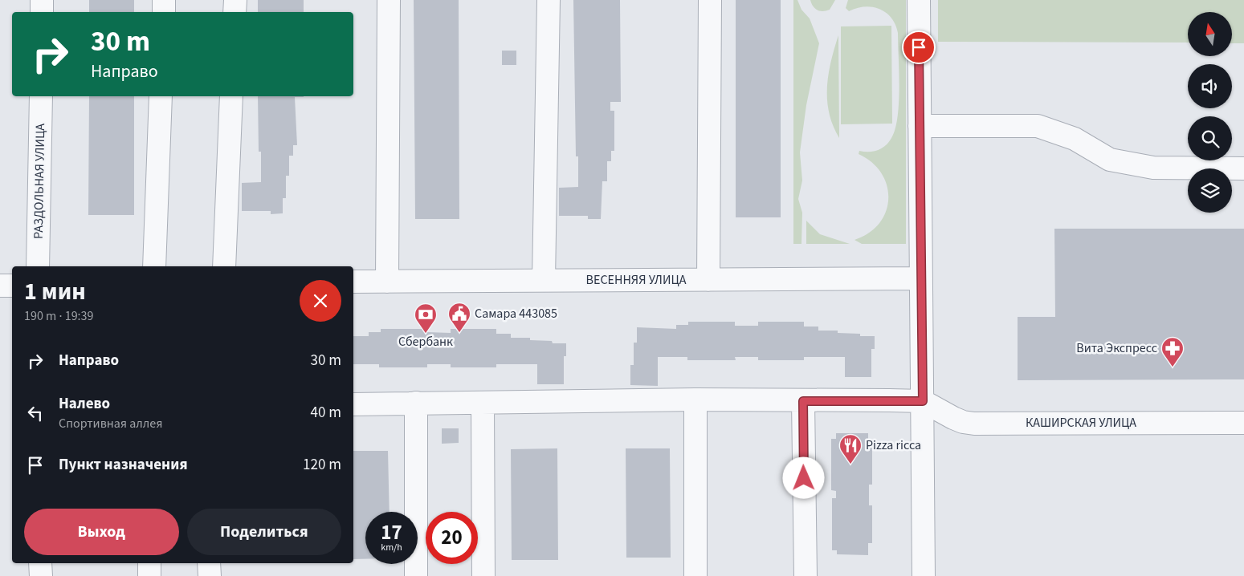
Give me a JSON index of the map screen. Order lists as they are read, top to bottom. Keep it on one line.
{"streets":{"street":["РАЗДОЛЬНАЯ УЛИЦА","ВЕСЕННЯЯ УЛИЦА","КАШИРСКАЯ УЛИЦА"]},"places":{"public building":["Самара 443085"],"bank":["Сбербанк"],"pharmacy":["Вита Экспресс"],"restaurant":["Pizza ricca"]},"north":"top","page":{"turn":["30 m","Направо"],"heading":["1 мин","190 m · 19:39"],"list":[{"name":"Направо","value":"30 m"},{"name":"Налево","note":"Спортивная аллея","value":"40 m"},{"name":"Пункт назначения","value":"120 m"}],"buttons":["Выход","Поделиться"],"speed":"17 km/h","limit":"20"}}
